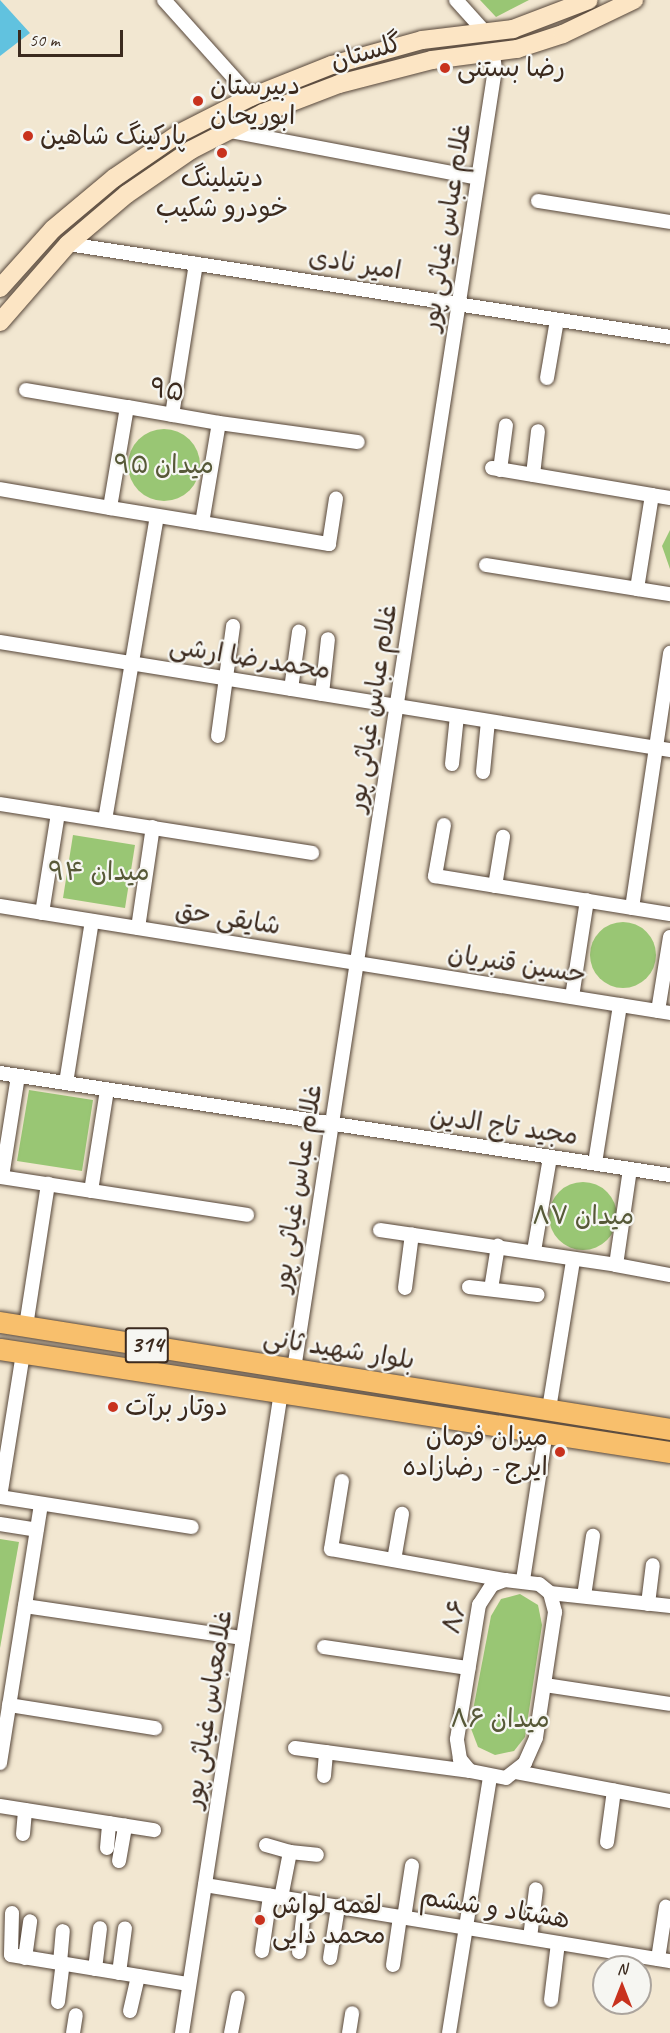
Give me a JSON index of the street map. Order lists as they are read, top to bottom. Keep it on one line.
{"streets":{"main road":["گلستان","314","بلوار شهید ثانی"],"street":["غلام عباس غیاثی ‌پور","امیر نادی","۹۵","محمدرضا ارشی","شایقی حق","حسین قنبریان","مجید تاج الدین","۸۶","غلامعباس غیاثی پور","هشتاد و ششم"]},"crossings":[["گلستان","غلام عباس غیاثی ‌پور"],["گلستان","امیر نادی"],["غلام عباس غیاثی ‌پور","امیر نادی"],["غلام عباس غیاثی ‌پور","محمدرضا ارشی"],["غلام عباس غیاثی ‌پور","شایقی حق"],["غلام عباس غیاثی ‌پور","حسین قنبریان"],["غلام عباس غیاثی ‌پور","مجید تاج الدین"],["غلام عباس غیاثی ‌پور","بلوار شهید ثانی"],["شایقی حق","حسین قنبریان"],["بلوار شهید ثانی","غلامعباس غیاثی پور"],["غلامعباس غیاثی پور","هشتاد و ششم"]],"parks":["میدان ۹۵","میدان ۹۴","میدان ۸۷","میدان ۸۶"],"places":["رضا بستنی","دبیرستان ابوریحان","پارکینگ شاهین","دیتیلینگ خودرو شکیب","دوتار برآت","میزان فرمان ایرج - رضازاده","لقمه لواش محمد دايى"],"scale_bar":"50 m","north":"top"}
